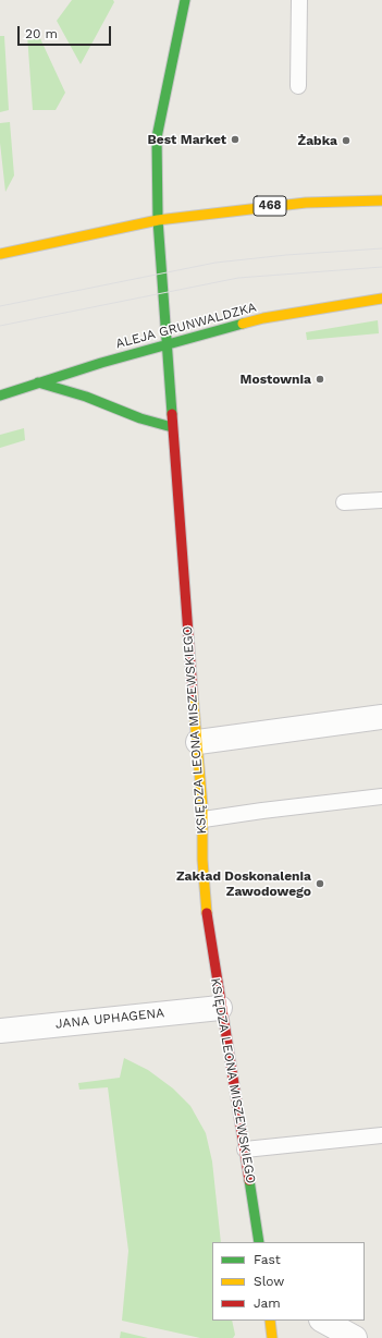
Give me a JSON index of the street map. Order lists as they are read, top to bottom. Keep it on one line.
{"streets":{"main road":["468","ALEJA GRUNWALDZKA","KSIĘDZA LEONA MISZEWSKIEGO"],"street":["JANA UPHAGENA"]},"crossings":[["468","KSIĘDZA LEONA MISZEWSKIEGO"],["ALEJA GRUNWALDZKA","KSIĘDZA LEONA MISZEWSKIEGO"],["KSIĘDZA LEONA MISZEWSKIEGO","JANA UPHAGENA"]],"places":["Best Market","Żabka","Mostownia","Zakład Doskonalenia Zawodowego"],"legend":["Fast","Slow","Jam"],"scale_bar":"20 m"}
